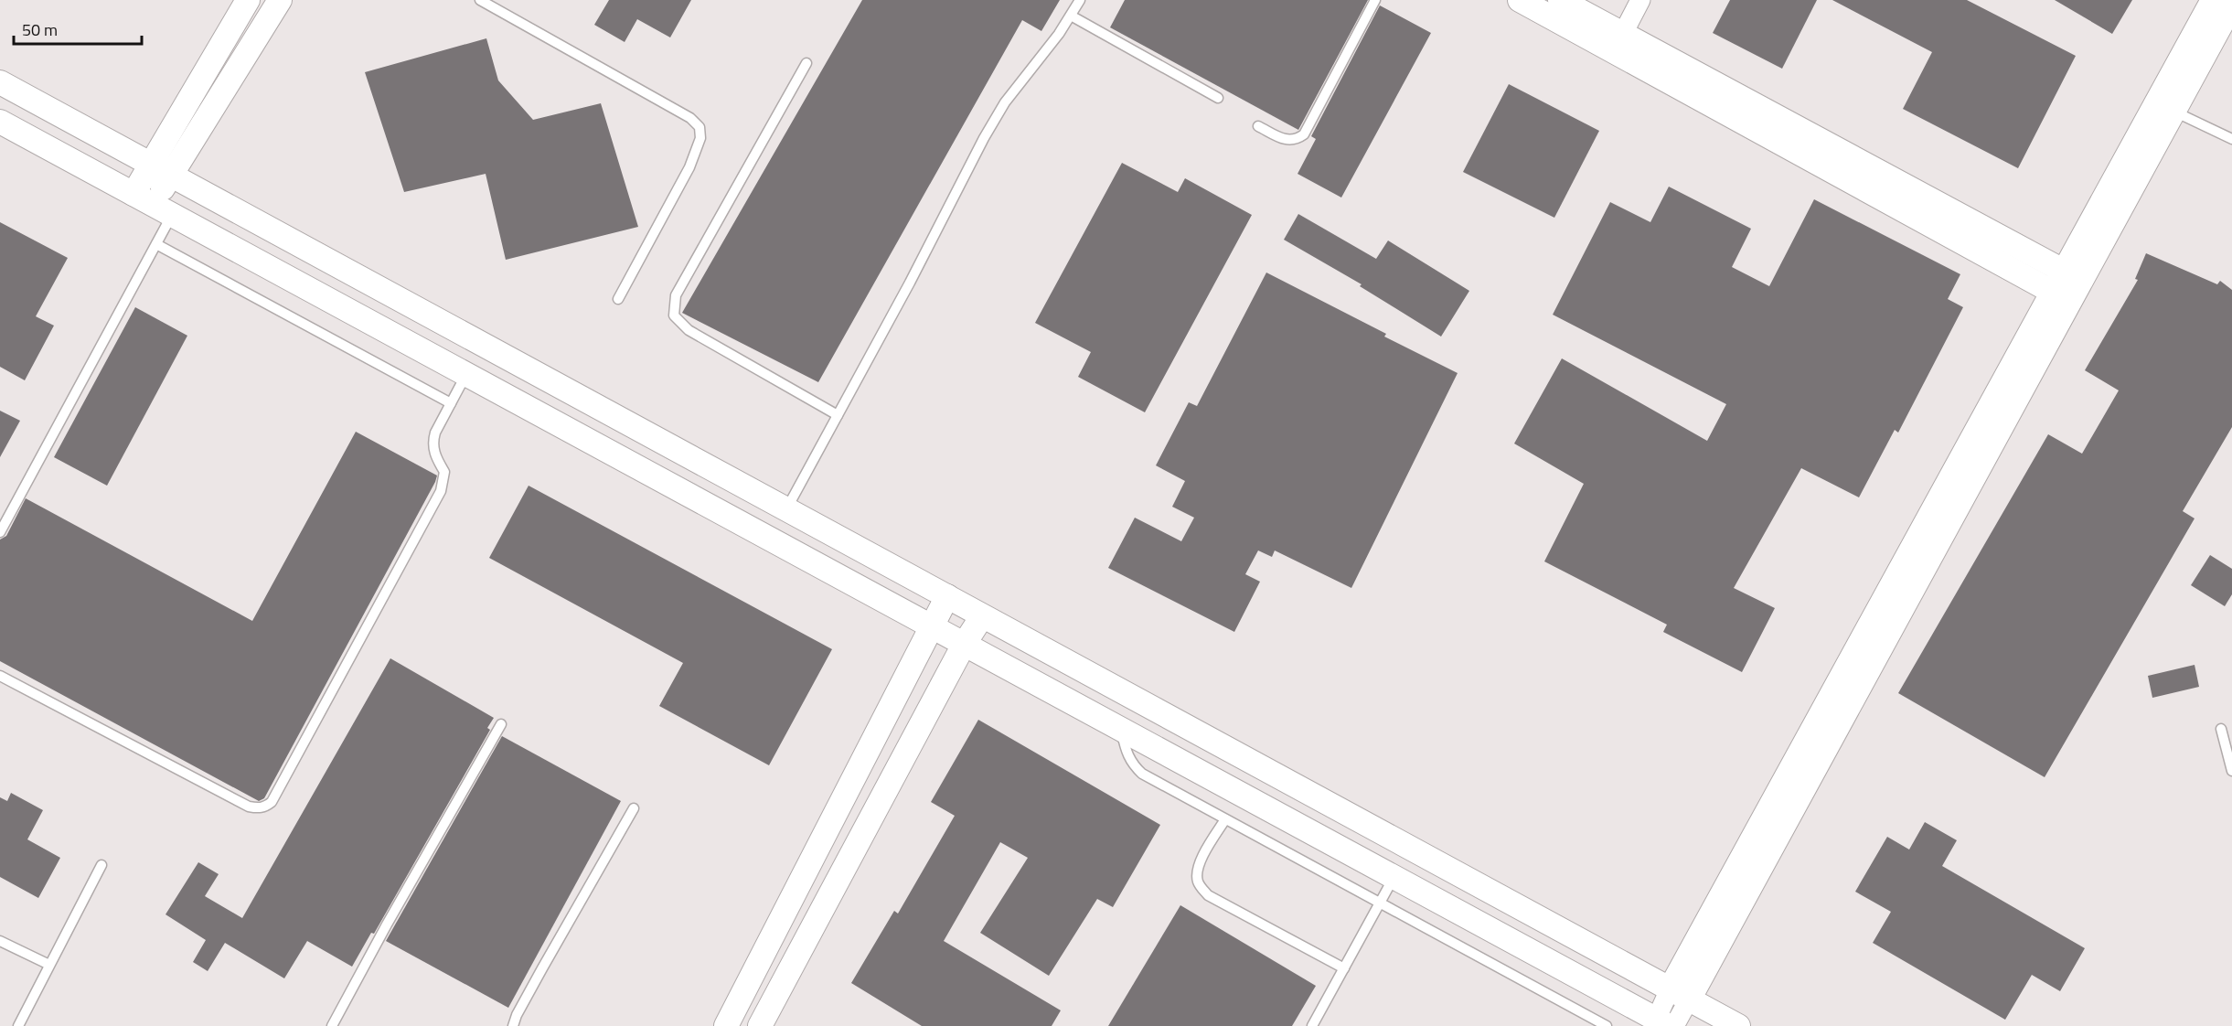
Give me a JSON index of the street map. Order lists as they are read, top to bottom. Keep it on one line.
{"scale_bar":"50 m"}
